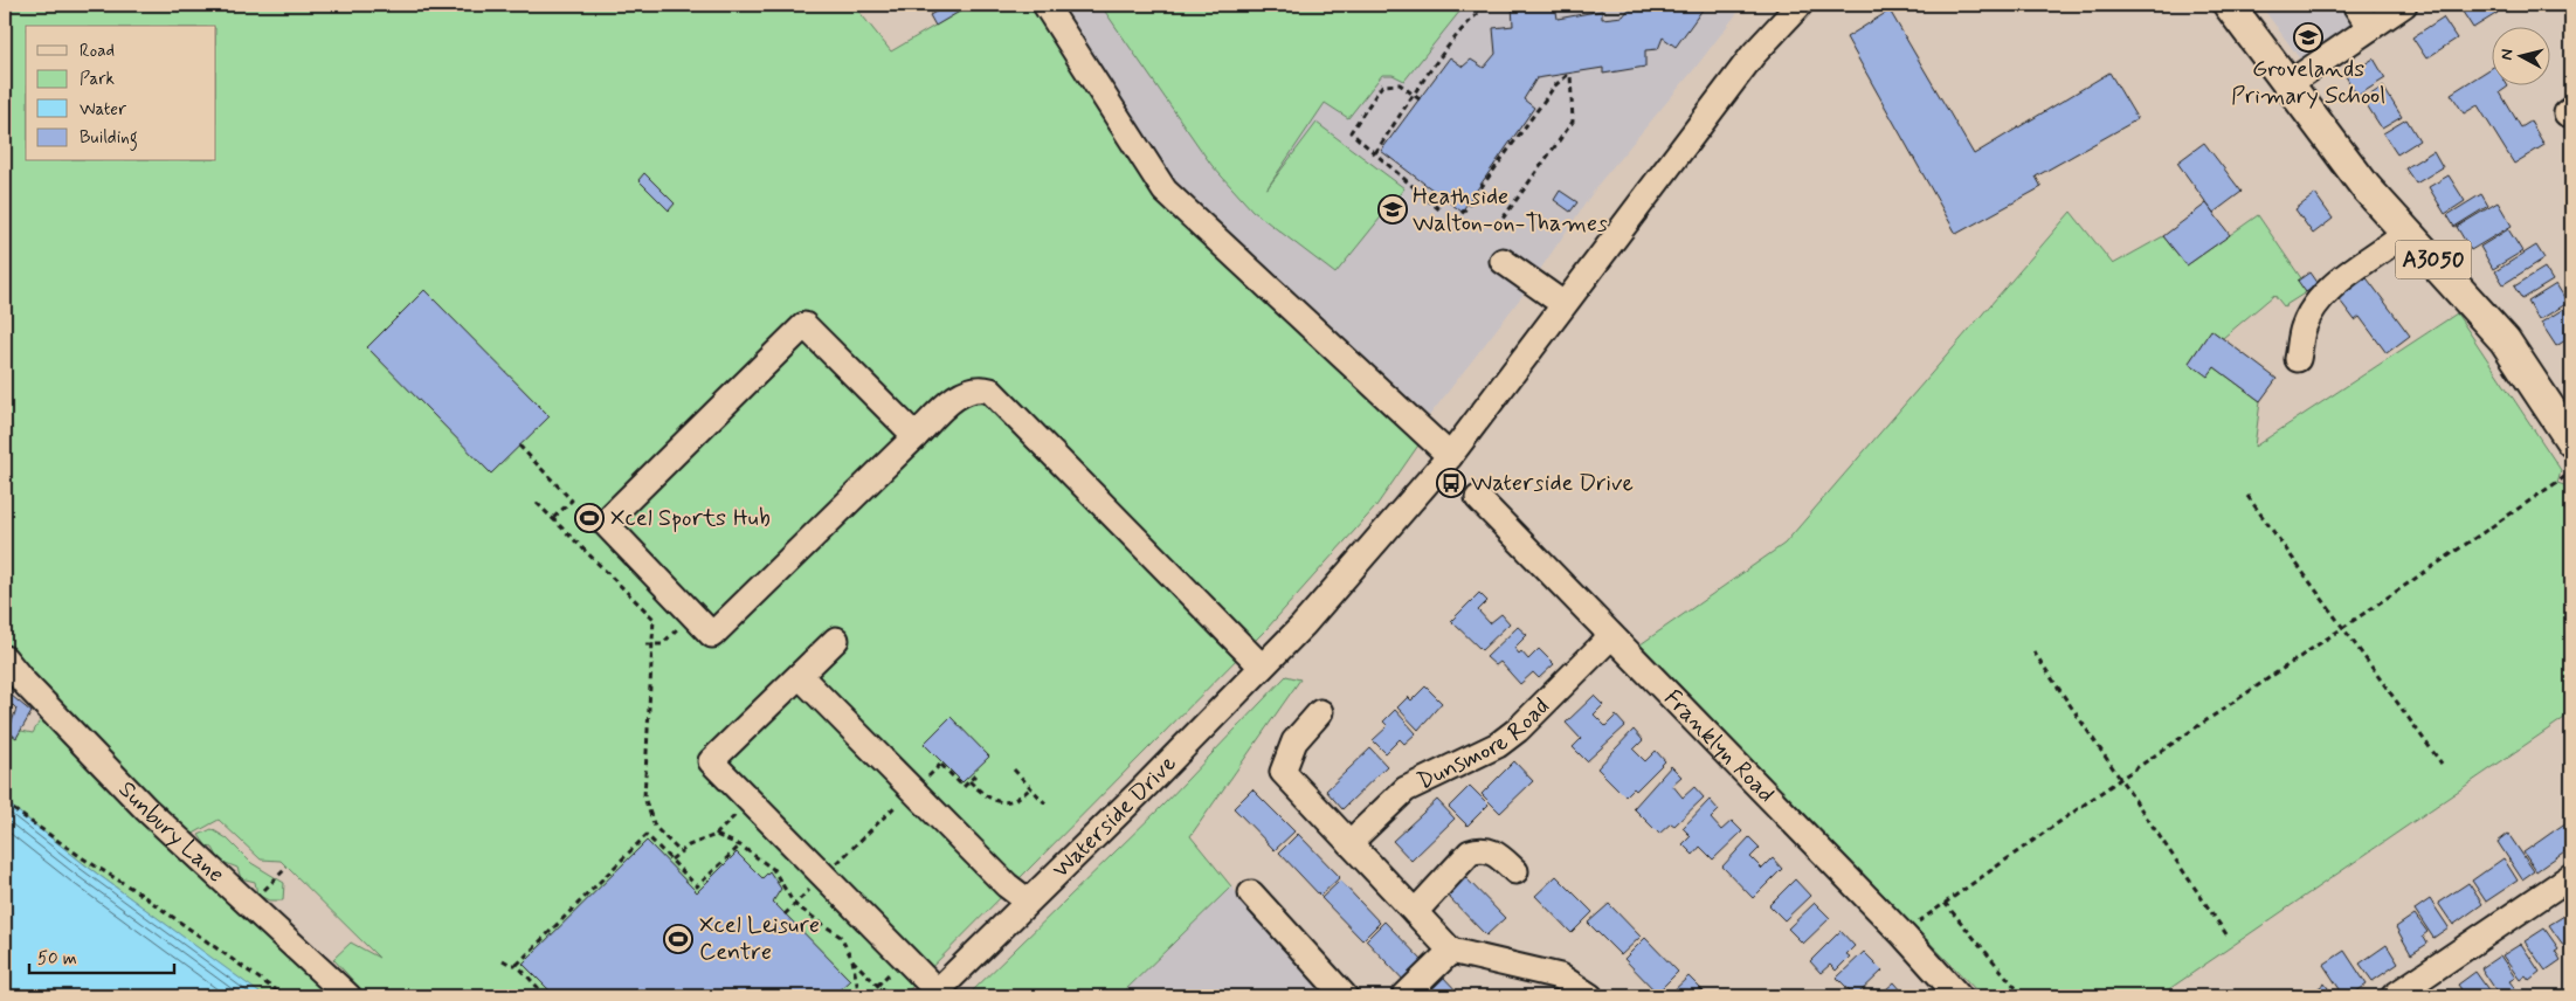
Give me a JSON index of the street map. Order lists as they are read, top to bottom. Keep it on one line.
{"streets":{"main road":["A3050"],"street":["Dunsmore Road","Franklyn Road","Waterside Drive","Sunbury Lane"]},"crossings":[["Dunsmore Road","Franklyn Road"]],"places":{"school or university":["Grovelands Primary School","Heathside Walton-on-Thames"],"bus stop":["Waterside Drive"],"sports":["Xcel Sports Hub","Xcel Leisure Centre"]},"legend":["Road","Park","Water","Building"],"scale_bar":"50 m","north":"left"}
